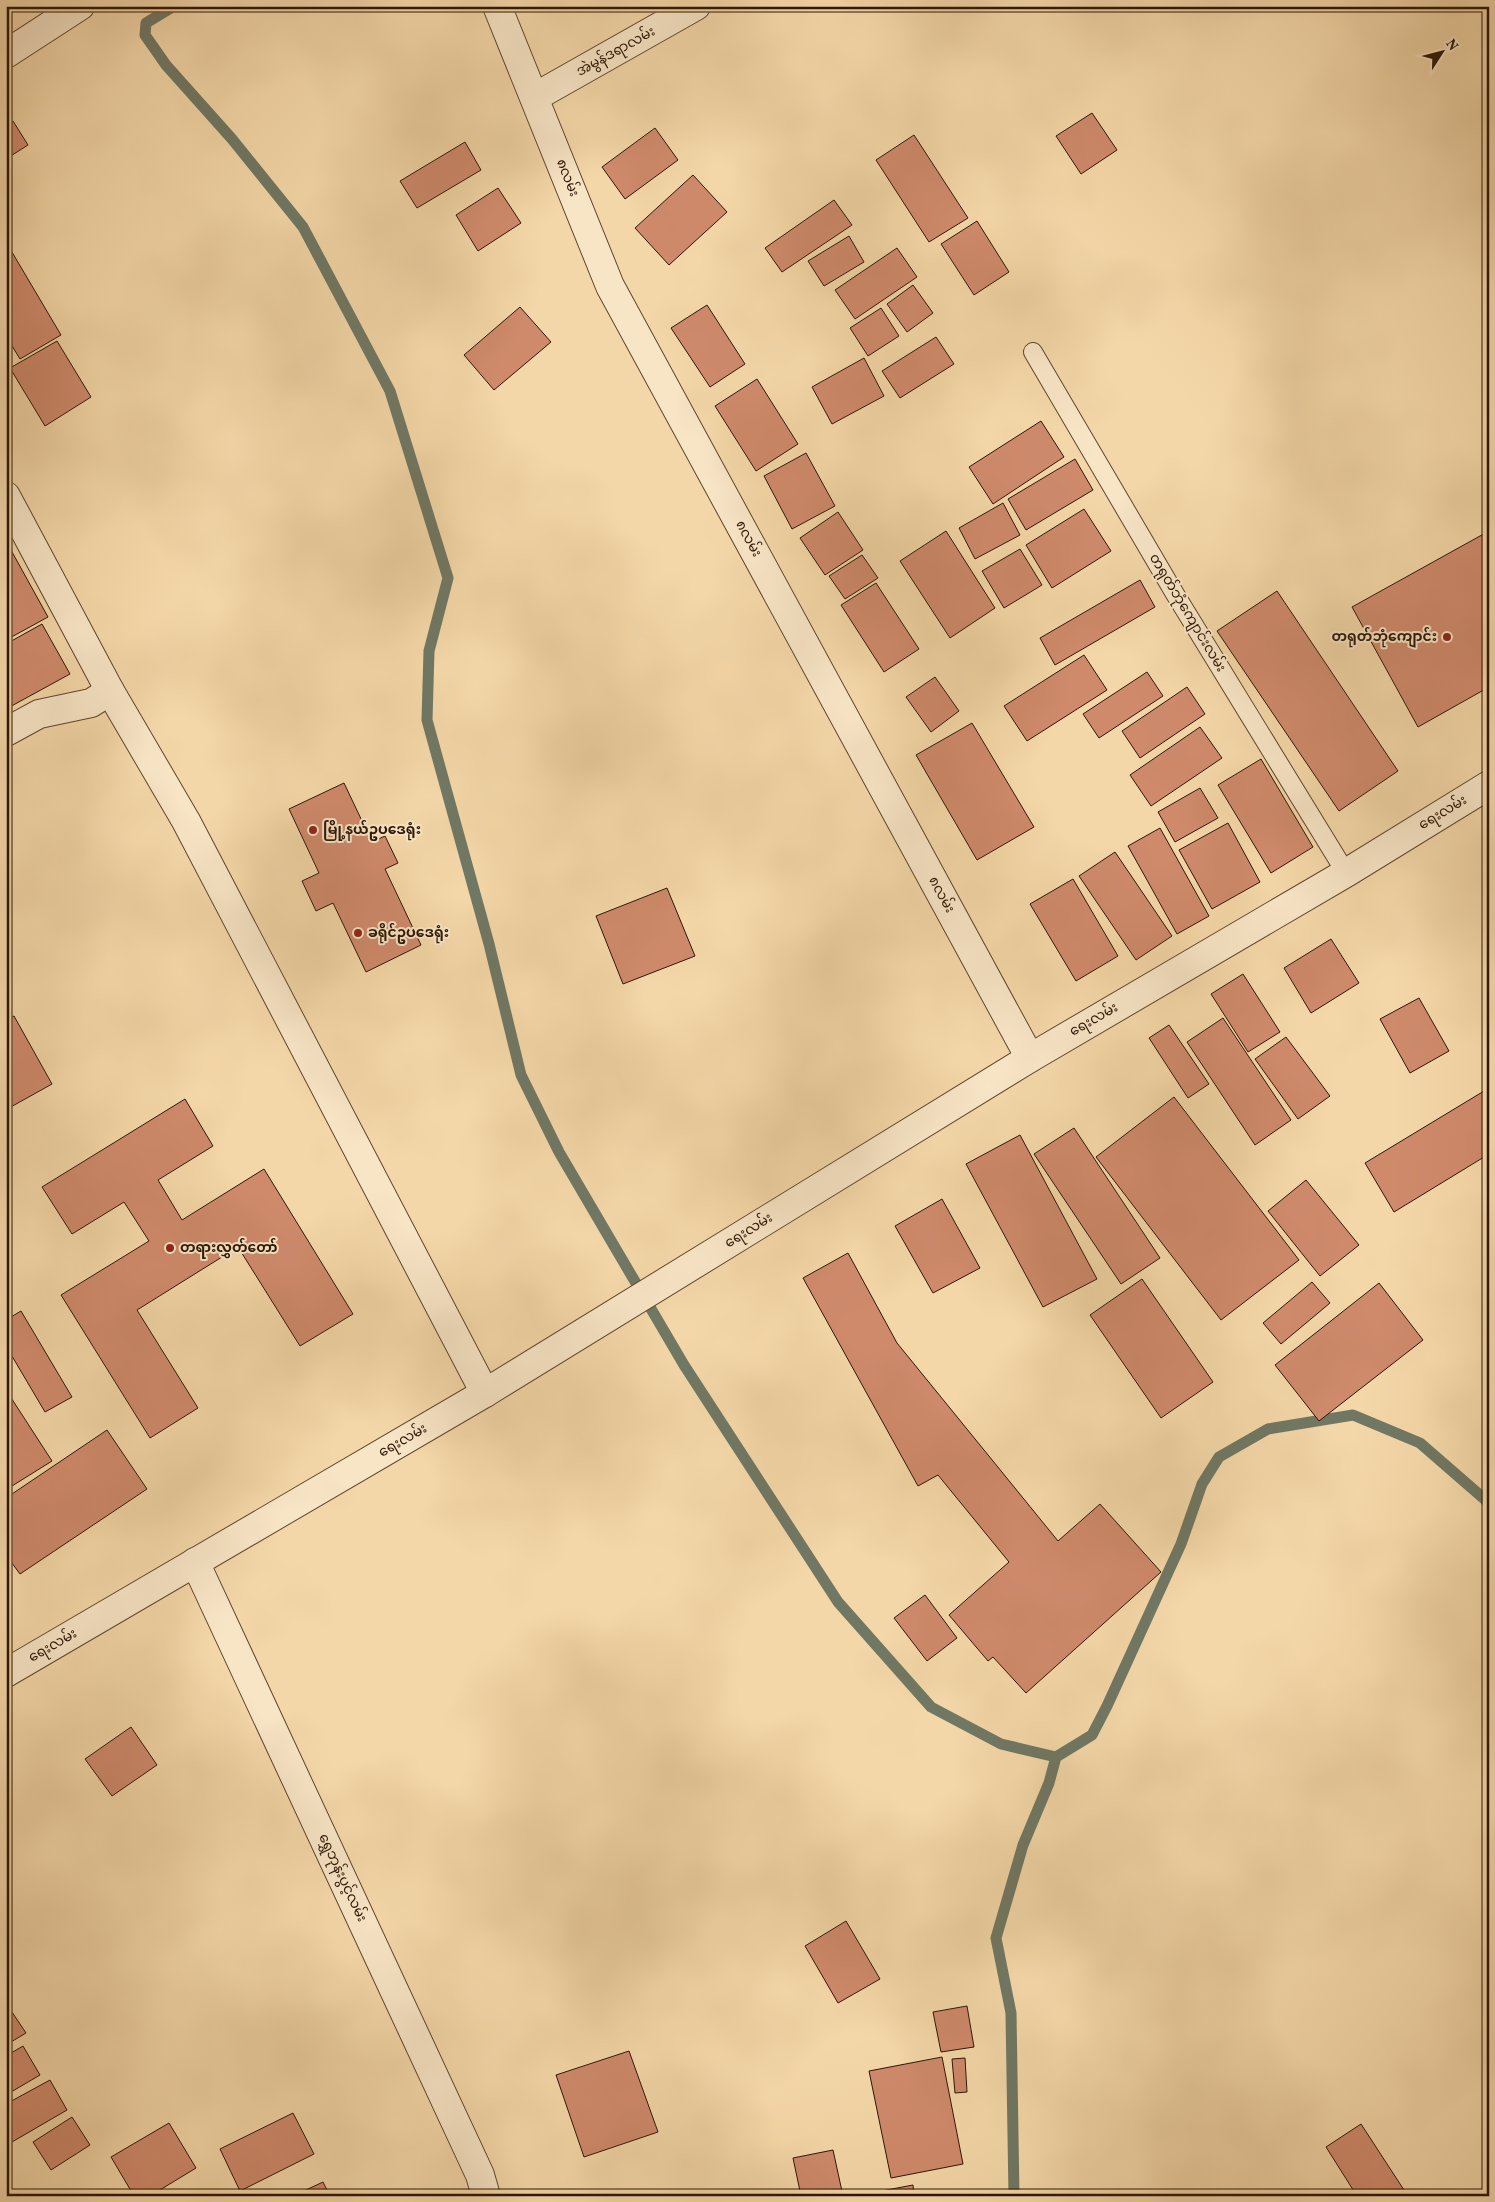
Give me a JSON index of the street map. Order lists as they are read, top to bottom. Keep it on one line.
{"streets":{"street":["အဲမွန်ဒရာလမ်း","၈လမ်း","ရေးလမ်း","ရွှေဘုန်းပွင့်လမ်း"],"lane":["တရုတ်ဘုံကျောင်းလမ်း"]},"crossings":[["အဲမွန်ဒရာလမ်း","၈လမ်း"],["၈လမ်း","ရေးလမ်း"],["တရုတ်ဘုံကျောင်းလမ်း","ရေးလမ်း"],["ရေးလမ်း","ရွှေဘုန်းပွင့်လမ်း"]],"places":["တရုတ်ဘုံကျောင်း","မြို့နယ်ဥပဒေရုံး","ခရိုင်ဥပဒေရုံး","တရားလွှတ်တော်"],"north":"top right"}
